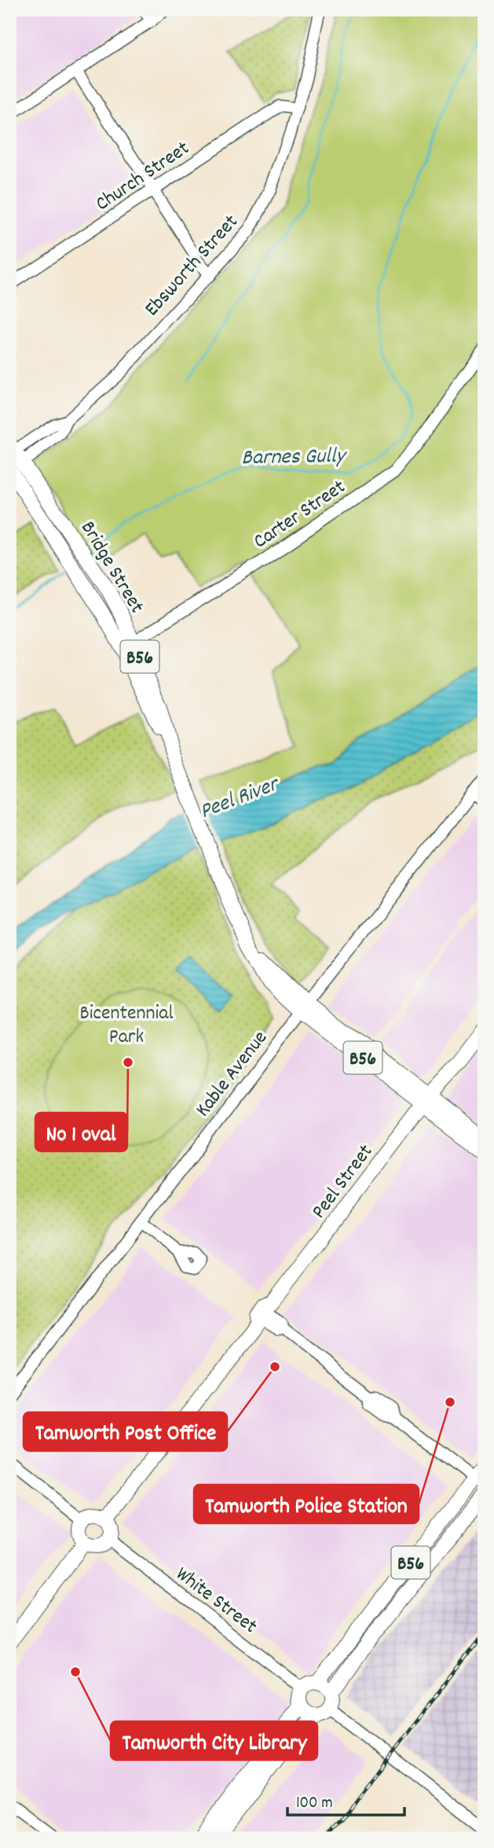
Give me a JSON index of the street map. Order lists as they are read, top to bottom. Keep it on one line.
{"streets":{"main road":["Ebsworth Street","Bridge Street","B56","Peel Street"],"street":["Church Street","Carter Street","Kable Avenue","White Street"]},"crossings":[["Church Street","Ebsworth Street"],["Ebsworth Street","Bridge Street"],["Carter Street","Bridge Street"],["Bridge Street","B56"],["Bridge Street","Kable Avenue"],["B56","Kable Avenue"],["B56","Peel Street"],["B56","White Street"],["Peel Street","White Street"]],"water":["Barnes Gully","Peel River"],"parks":["Bicentennial Park"],"places":["No 1 oval","Tamworth Post Office","Tamworth Police Station","Tamworth City Library"],"scale_bar":"100 m"}
